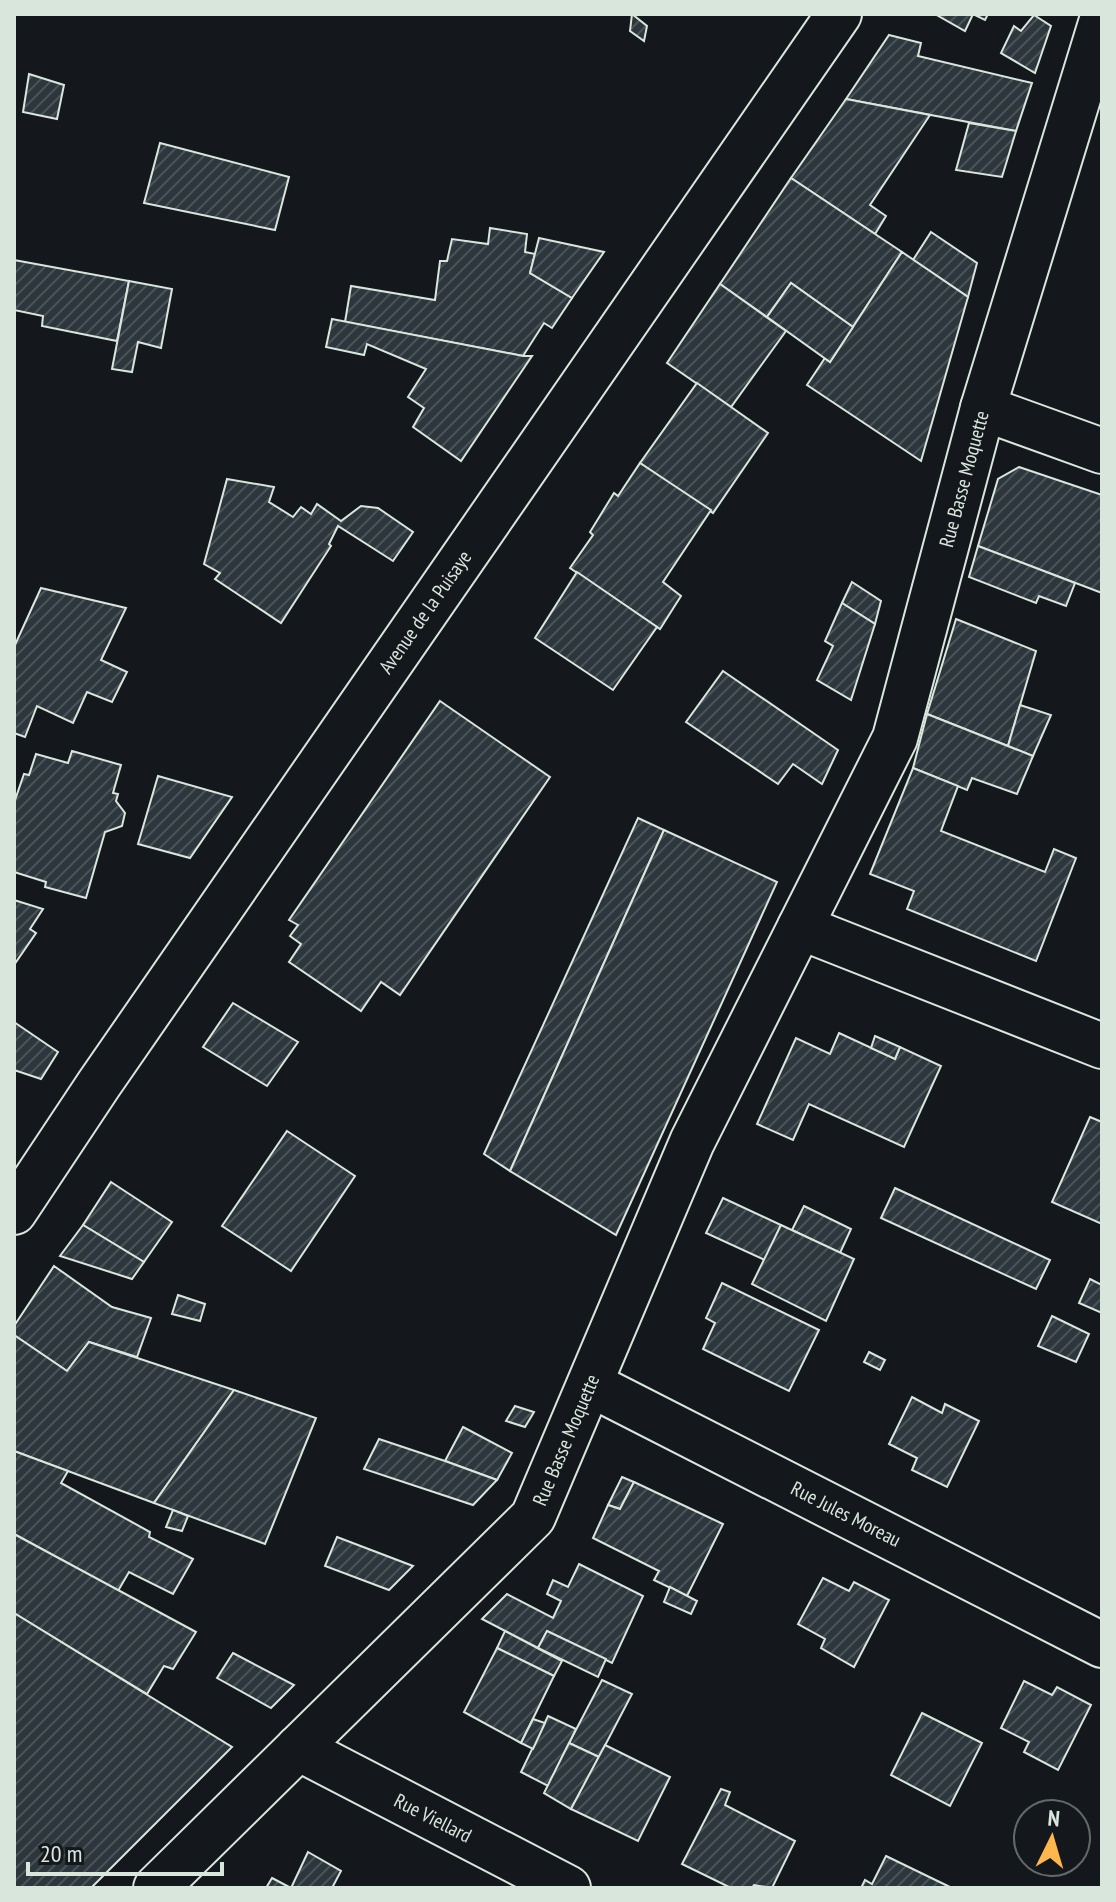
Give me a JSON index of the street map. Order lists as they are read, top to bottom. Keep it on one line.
{"streets":{"street":["Rue Basse Moquette","Avenue de la Puisaye","Rue Jules Moreau","Rue Viellard"]},"crossings":[["Rue Basse Moquette","Rue Jules Moreau"],["Rue Basse Moquette","Rue Viellard"]],"scale_bar":"20 m","north":"top"}
